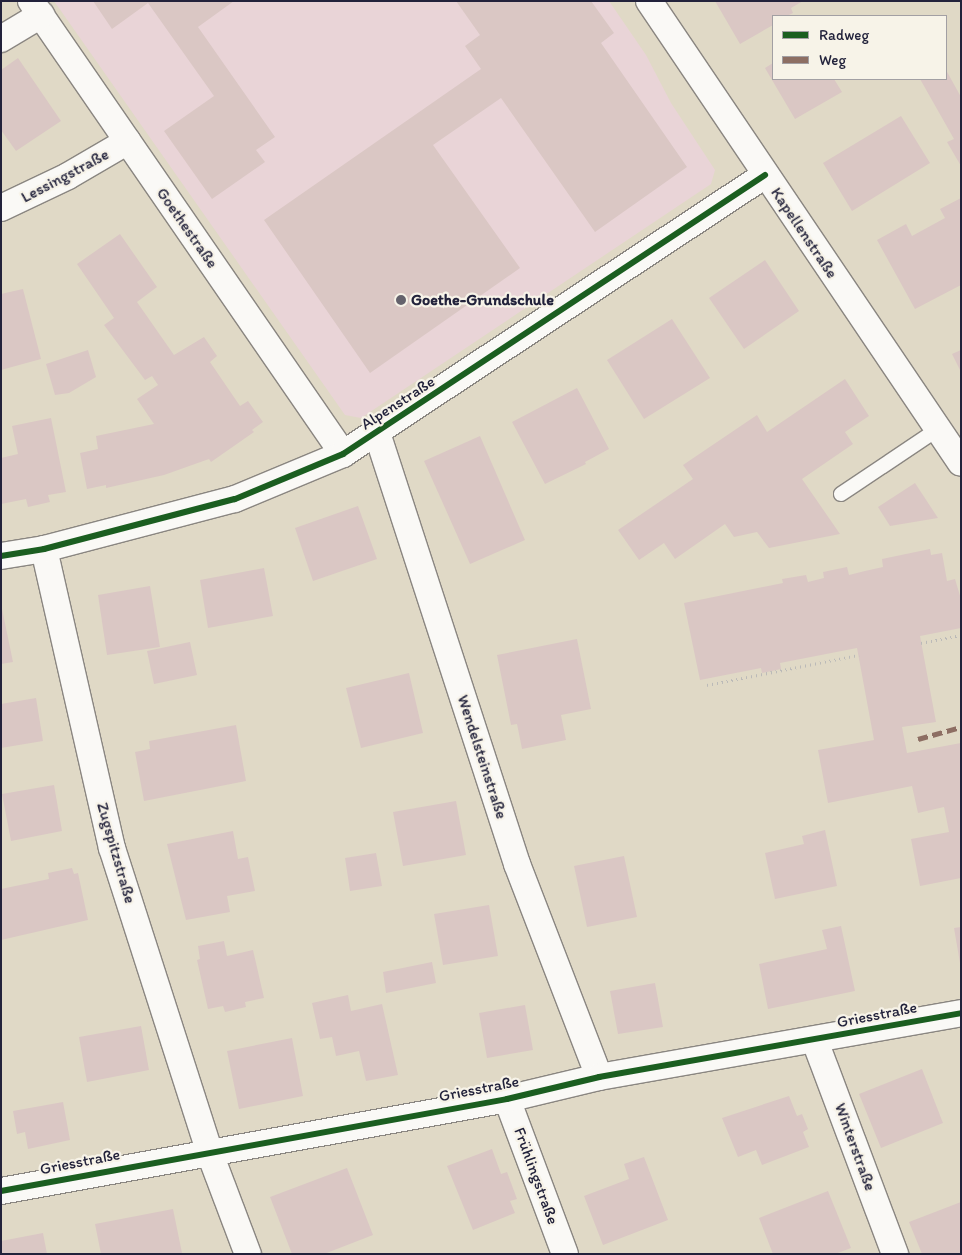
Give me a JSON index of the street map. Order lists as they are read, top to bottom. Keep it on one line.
{"streets":{"street":["Lessingstraße","Goethestraße","Kapellenstraße","Alpenstraße","Wendelsteinstraße","Zugspitzstraße","Griesstraße","Winterstraße","Frühlingstraße"]},"crossings":[["Lessingstraße","Goethestraße"],["Goethestraße","Alpenstraße"],["Kapellenstraße","Alpenstraße"],["Alpenstraße","Wendelsteinstraße"],["Alpenstraße","Zugspitzstraße"],["Wendelsteinstraße","Griesstraße"],["Zugspitzstraße","Griesstraße"],["Griesstraße","Winterstraße"],["Griesstraße","Frühlingstraße"]],"places":["Goethe-Grundschule"],"legend":["Radweg","Weg"]}
